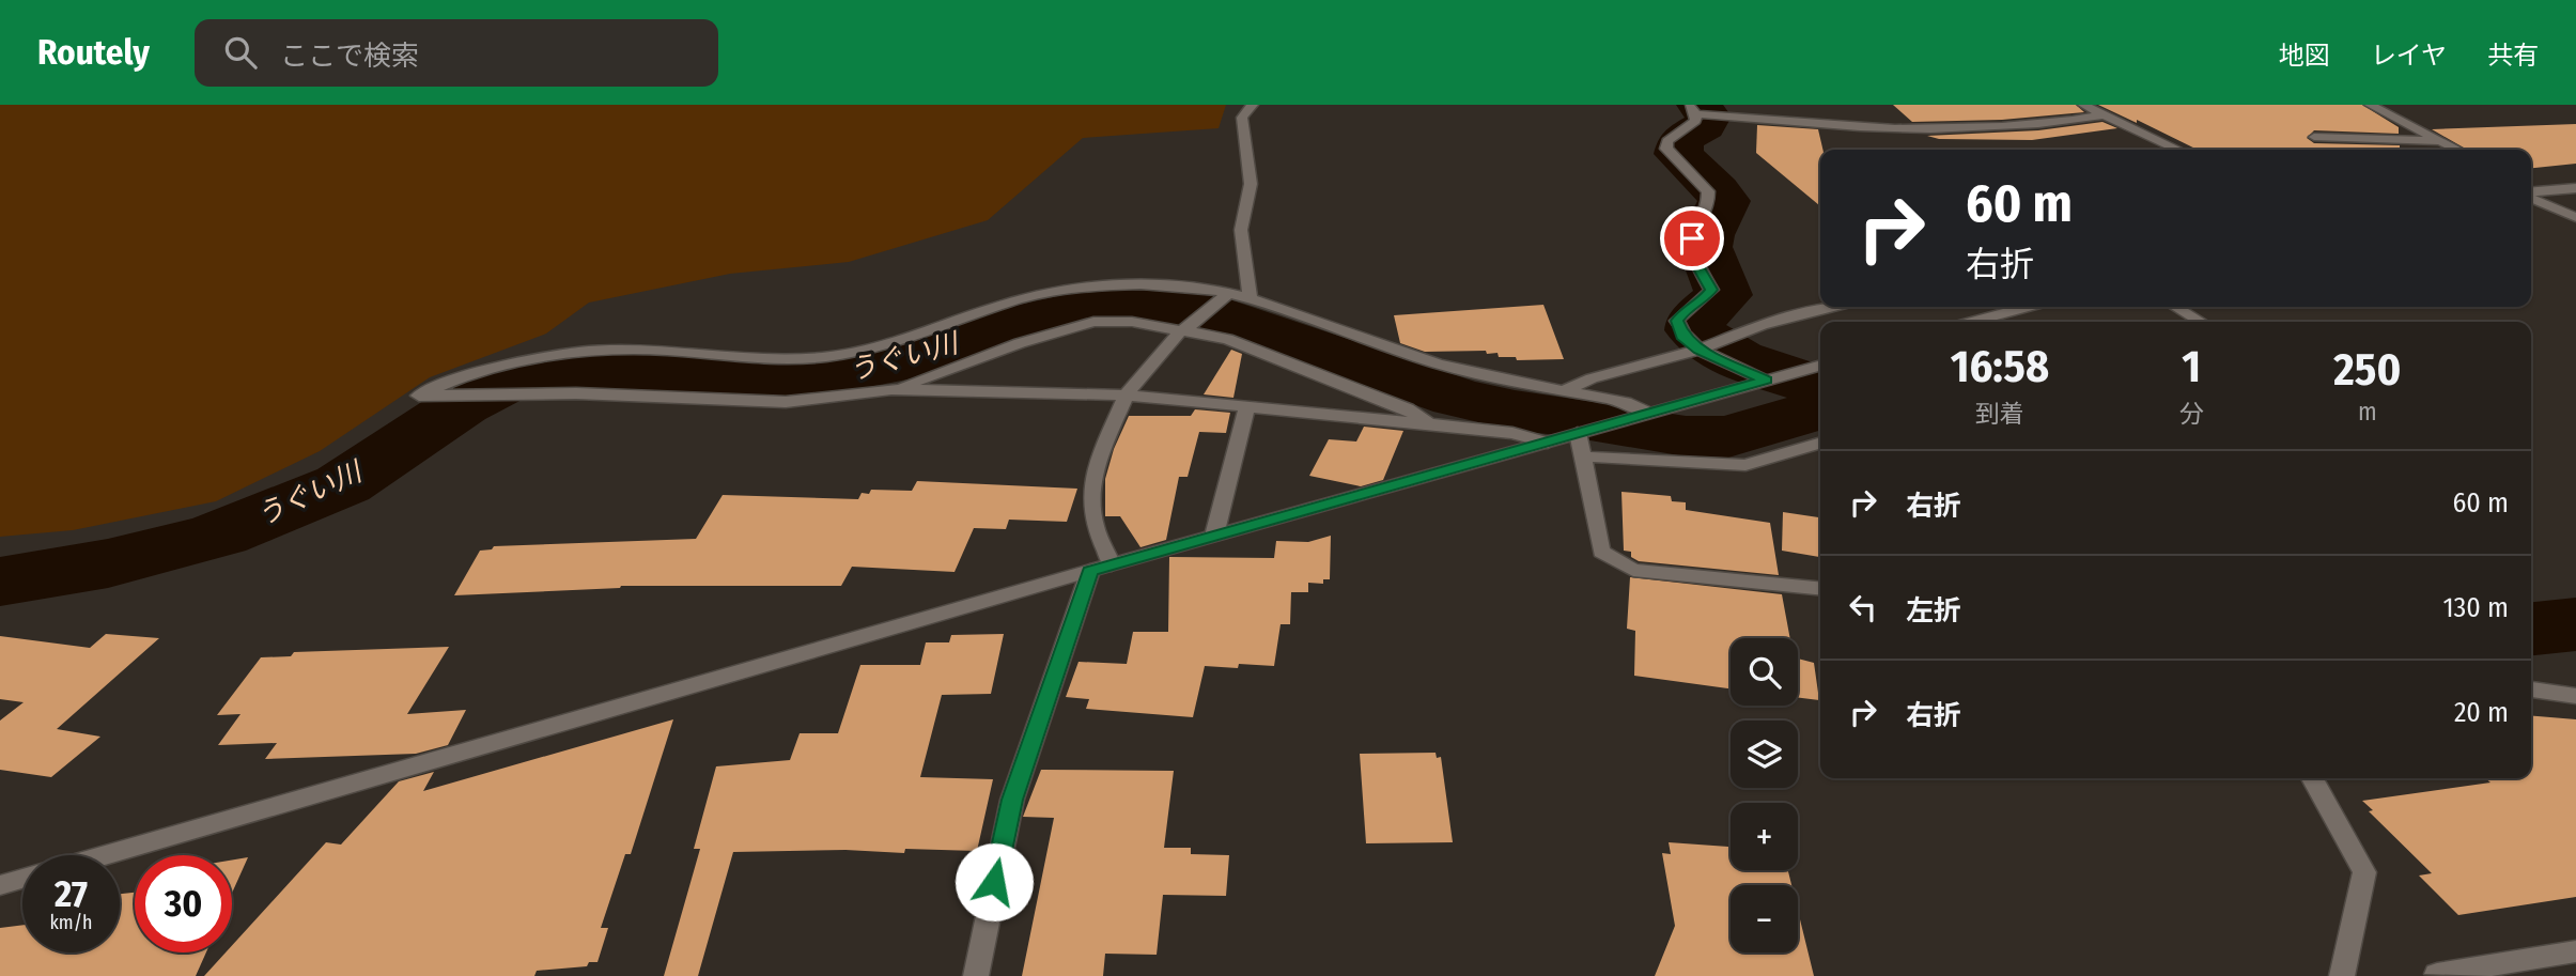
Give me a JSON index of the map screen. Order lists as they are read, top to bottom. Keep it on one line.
{"water":["うぐい川"],"page":{"header":"Routely","search":"ここで検索","nav":["地図","レイヤ","共有"],"turn":["60 m","右折"],"eta":["16:58","到着","1","分","250","m"],"list":[{"name":"右折","value":"60 m"},{"name":"左折","value":"130 m"},{"name":"右折","value":"20 m"}],"map_buttons":["+","−"],"speed":"27 km/h","limit":"30"}}
